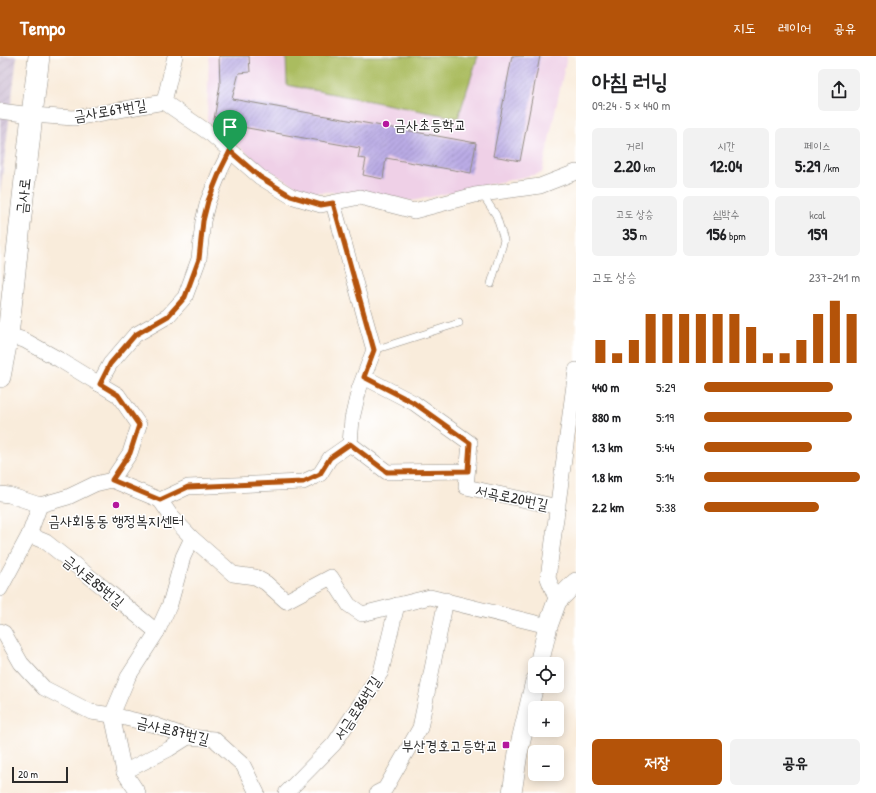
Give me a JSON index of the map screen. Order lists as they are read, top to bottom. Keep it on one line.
{"streets":{"main road":["금사로"],"street":["금사로67번길","서곡로20번길","금사로85번길","서금로86번길","금사로87번길"]},"crossings":[["금사로67번길","금사로"]],"places":{"other":["금사초등학교","금사회동동 행정복지센터"],"transit":["부산경호고등학교"]},"scale_bar":"20 m","page":{"header":"Tempo","nav":["지도","레이어","공유"],"heading":["아침 러닝","09:24 · 5 × 440 m"],"stats":[["거리","2.20 km"],["시간","12:04"],["페이스","5:29 /km"],["고도 상승","35 m"],["심박수","156 bpm"],["kcal","159"]],"chart":["고도 상승","237–241 m"],"list":[{"name":"440 m","note":"5:29"},{"name":"880 m","note":"5:19"},{"name":"1.3 km","note":"5:44"},{"name":"1.8 km","note":"5:14"},{"name":"2.2 km","note":"5:38"}],"map_buttons":["+","−"],"buttons":["저장","공유"],"scale":"20 m"}}
